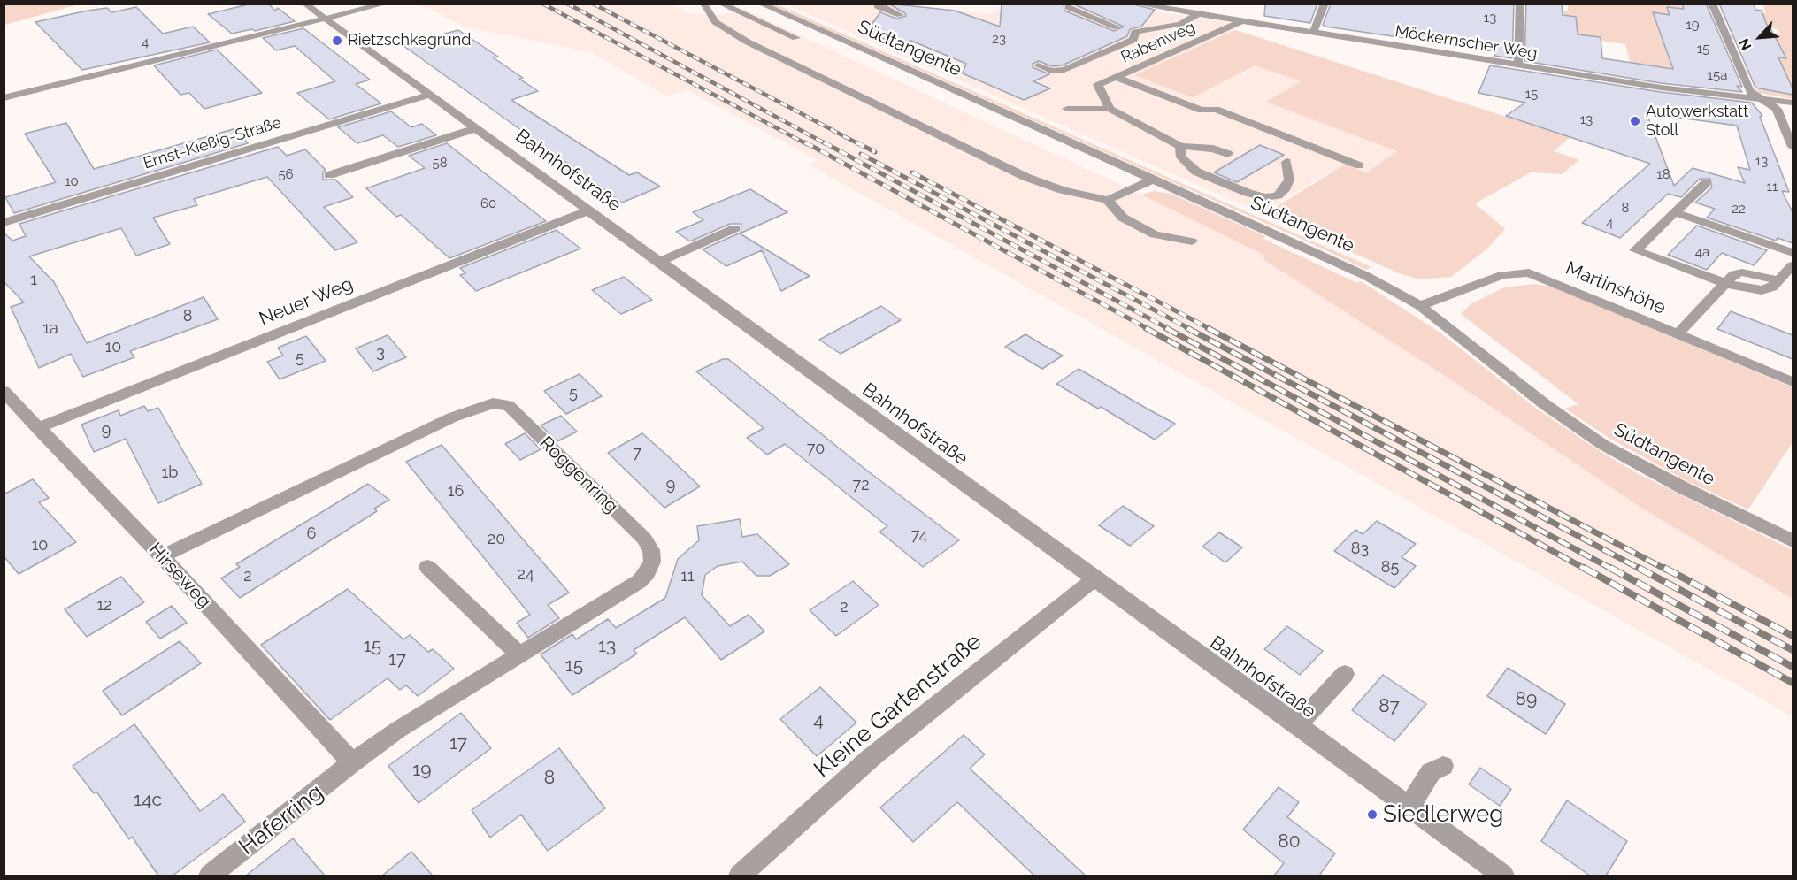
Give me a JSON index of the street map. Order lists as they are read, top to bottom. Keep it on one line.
{"streets":{"street":["Rabenweg","Möckernscher Weg","Südtangente","Ernst-Kießig-Straße","Bahnhofstraße","Martinshöhe","Neuer Weg","Roggenring","Hirseweg","Kleine Gartenstraße","Haferring"]},"crossings":[["Rabenweg","Möckernscher Weg"],["Südtangente","Martinshöhe"],["Ernst-Kießig-Straße","Bahnhofstraße"],["Bahnhofstraße","Neuer Weg"],["Bahnhofstraße","Kleine Gartenstraße"],["Neuer Weg","Hirseweg"],["Roggenring","Hirseweg"],["Roggenring","Haferring"],["Hirseweg","Haferring"]],"places":["Rietzschkegrund","Autowerkstatt Stoll","Siedlerweg"],"house_numbers":["13","19","23","4","15","15a","15","13","13","58","56","18","10","11","60","8","22","4","4a","1","8","1a","10","3","5","5","9","70","7","1b","9","72","16","6","74","20","10","83","85","24","2","11","12","2","15","13","17","15","89","87","4","17","19","8","14c","80"],"north":"bottom left"}
